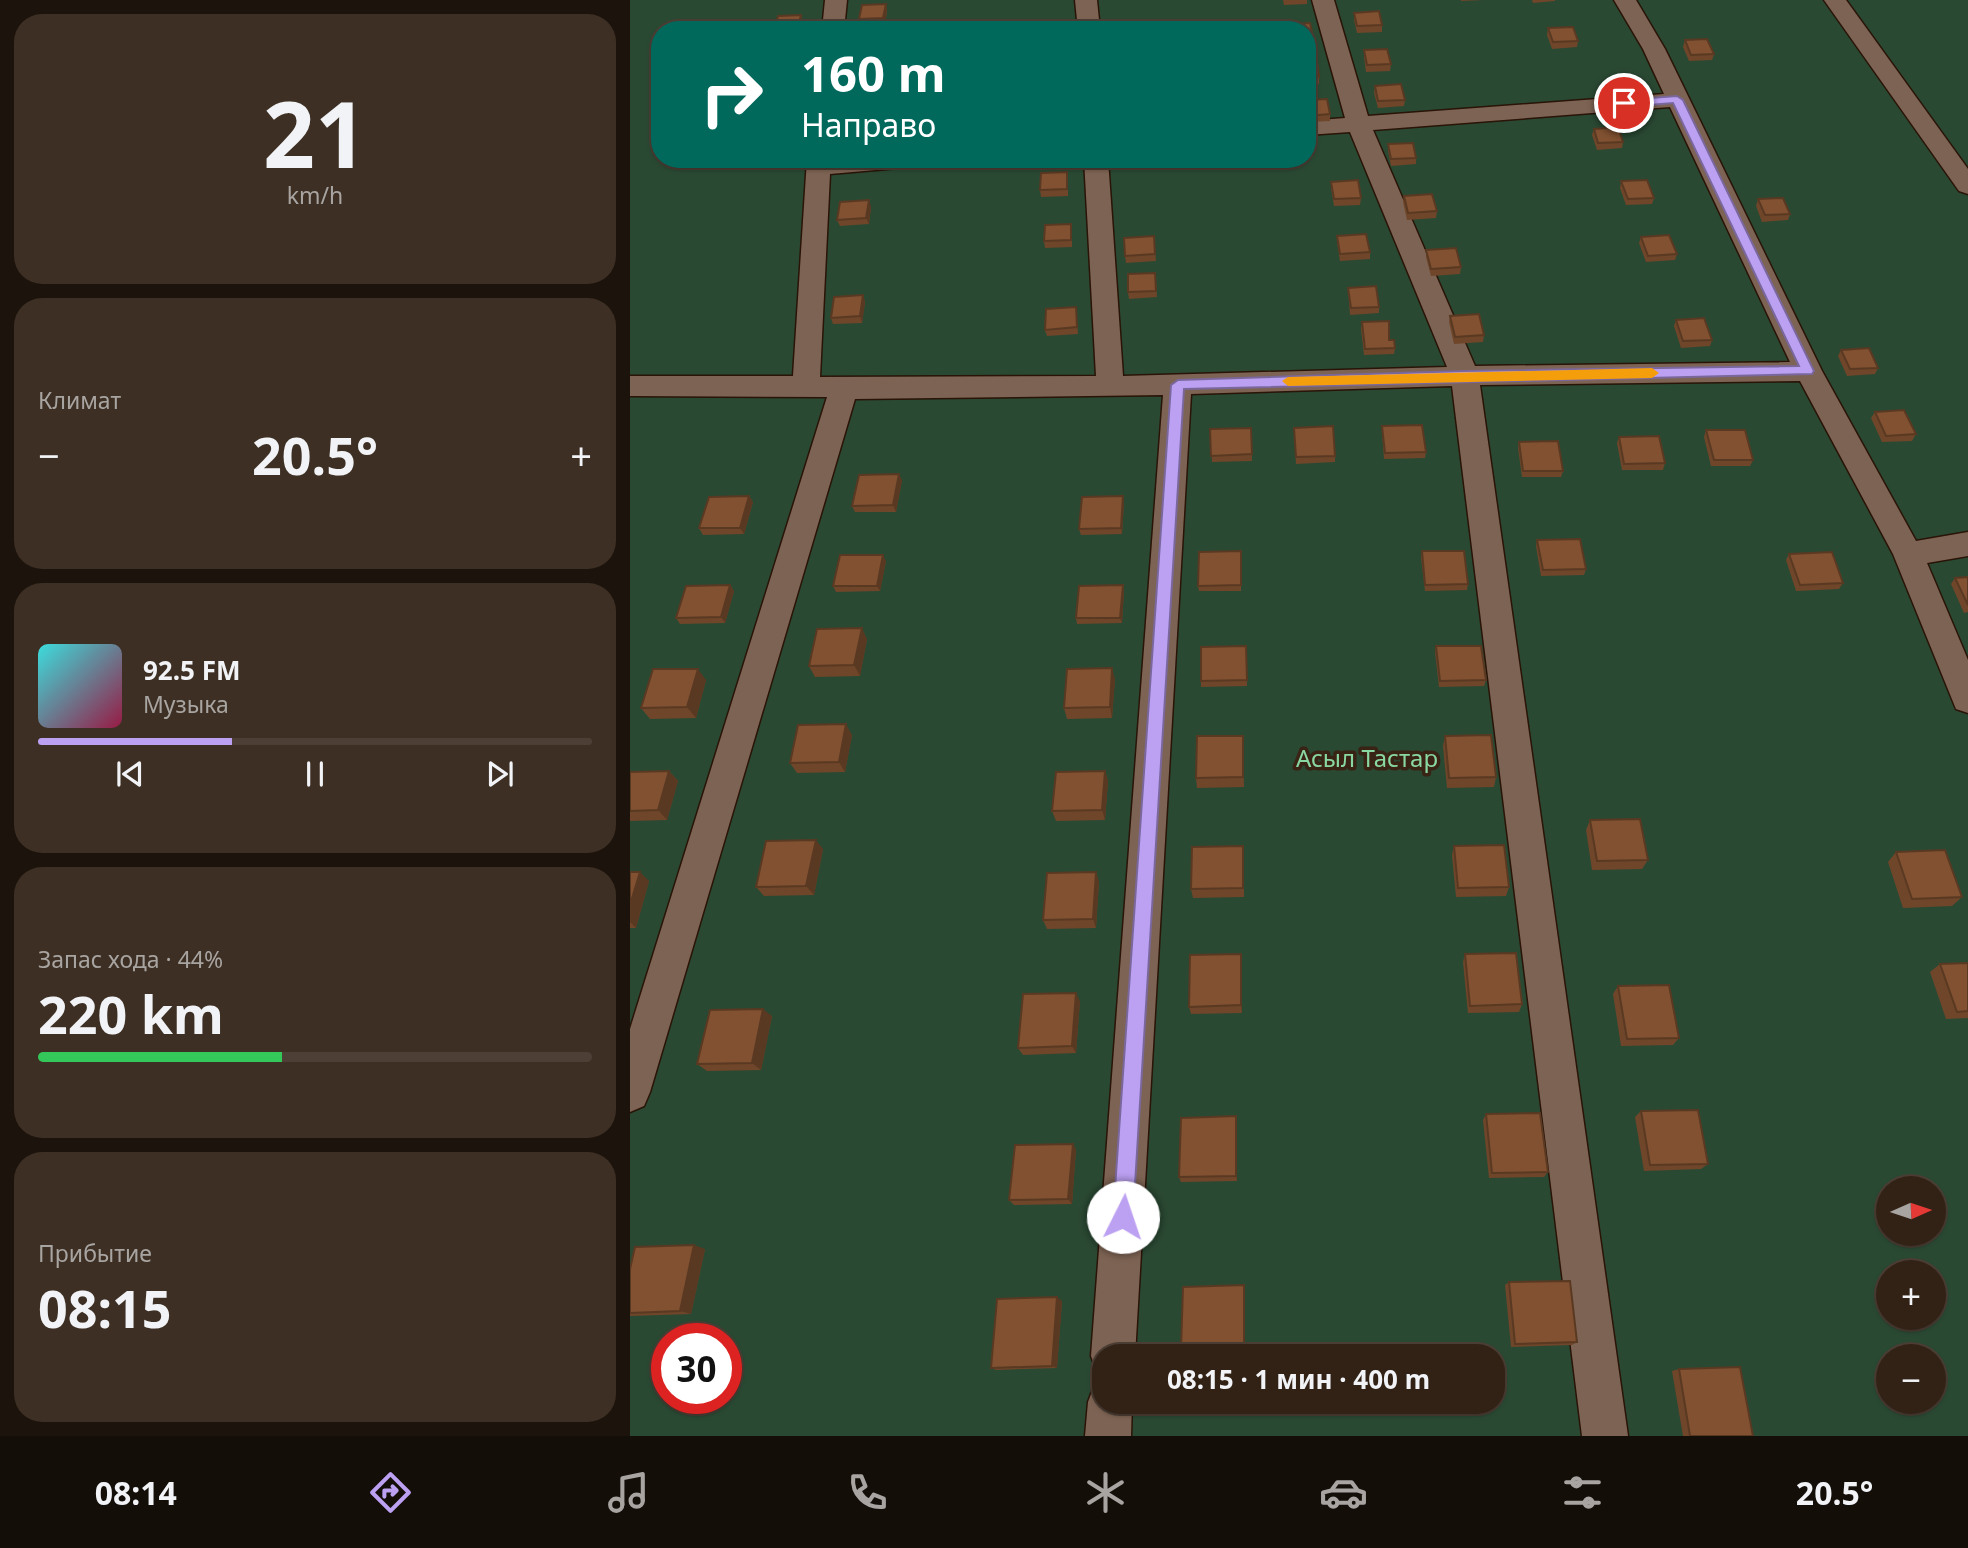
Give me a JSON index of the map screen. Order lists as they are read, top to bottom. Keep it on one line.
{"parks":["Асыл Тастар"],"north":"right","page":{"tile":[["21","km/h"],"Климат",["Запас хода · 44%","220 km"],["Прибытие","08:15"]],"turn":["160 m","Направо"],"heat":["−","20.5°","+"],"song":["92.5 FM","Музыка"],"map_buttons":["+","−"],"limit":"30","trip":"08:15 · 1 мин · 400 m","tabs":["08:14","20.5°"]}}
